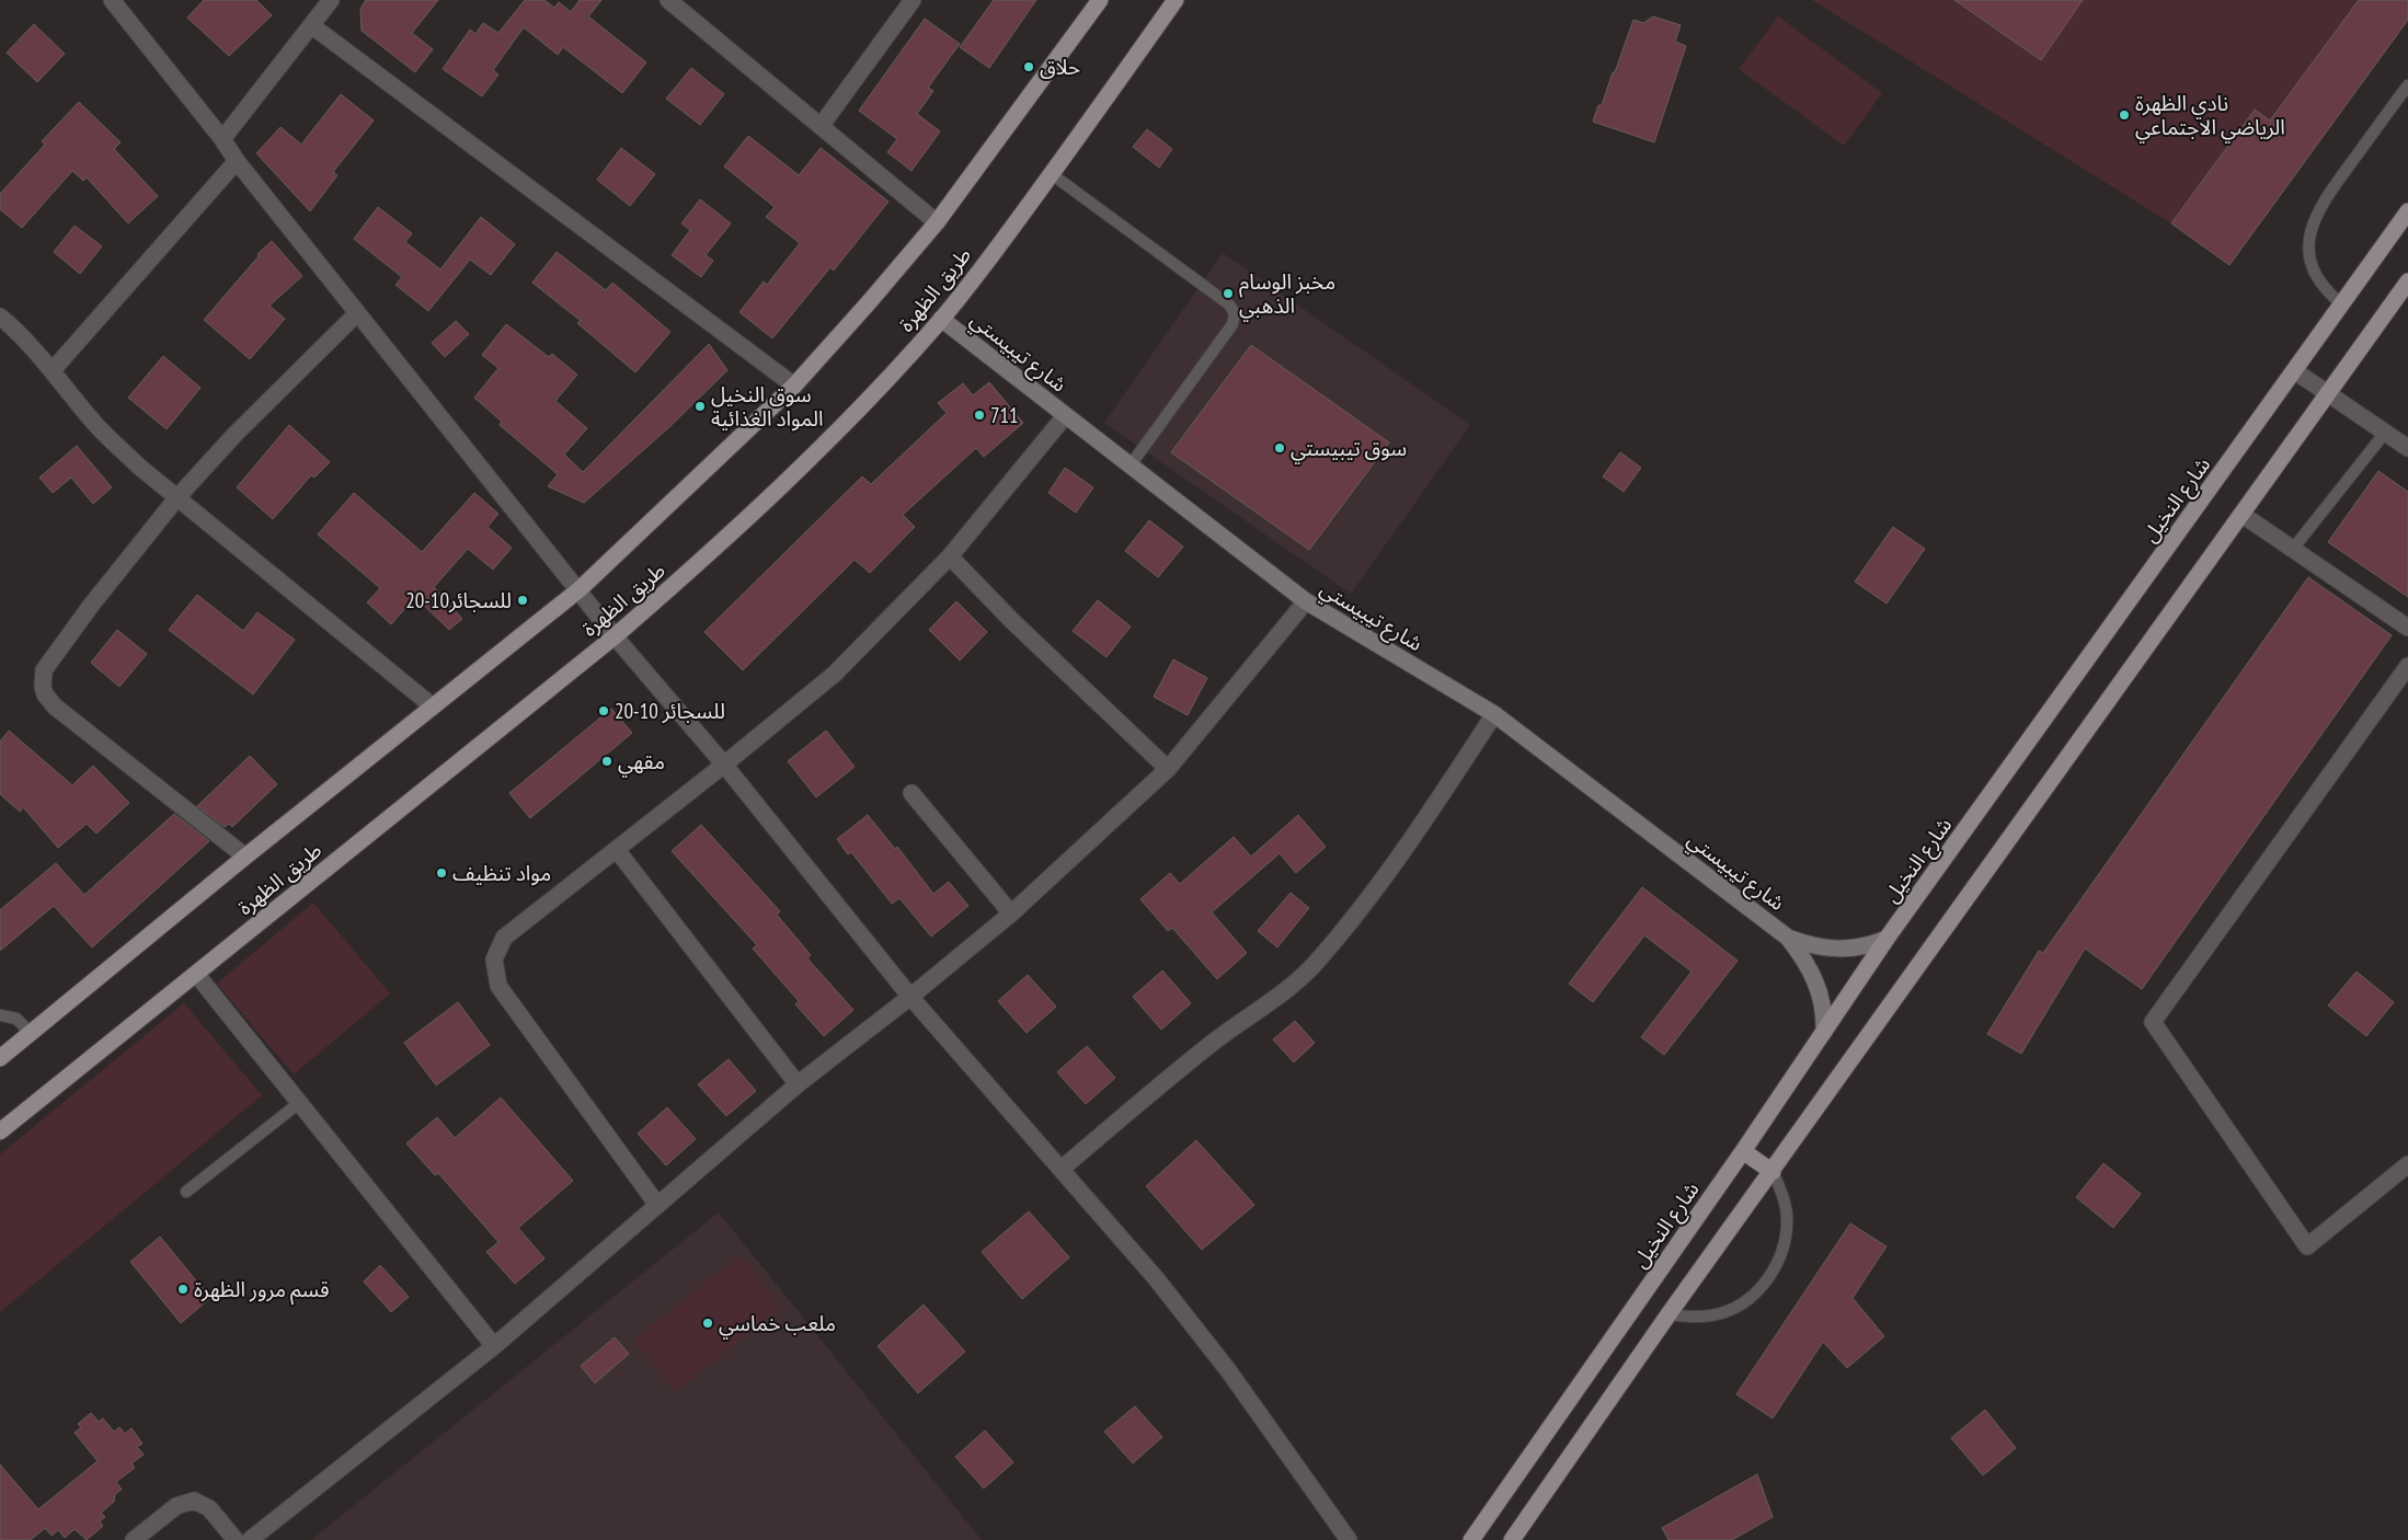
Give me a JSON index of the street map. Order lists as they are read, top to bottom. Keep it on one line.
{"streets":{"main road":["طريق الظهرة","شارع تيبيستي","شارع النخيل"]},"crossings":[["طريق الظهرة","شارع تيبيستي"]],"places":["حلاق","نادي الظهرة الرياضي الاجتماعي","مخبز الوسام الذهبي","سوق النخيل المواد الغذائية","711","سوق تيبيستي","20-10للسجائر","20-10 للسجائر","مقهي","مواد تنظيف","قسم مرور الظهرة","ملعب خماسي"]}
